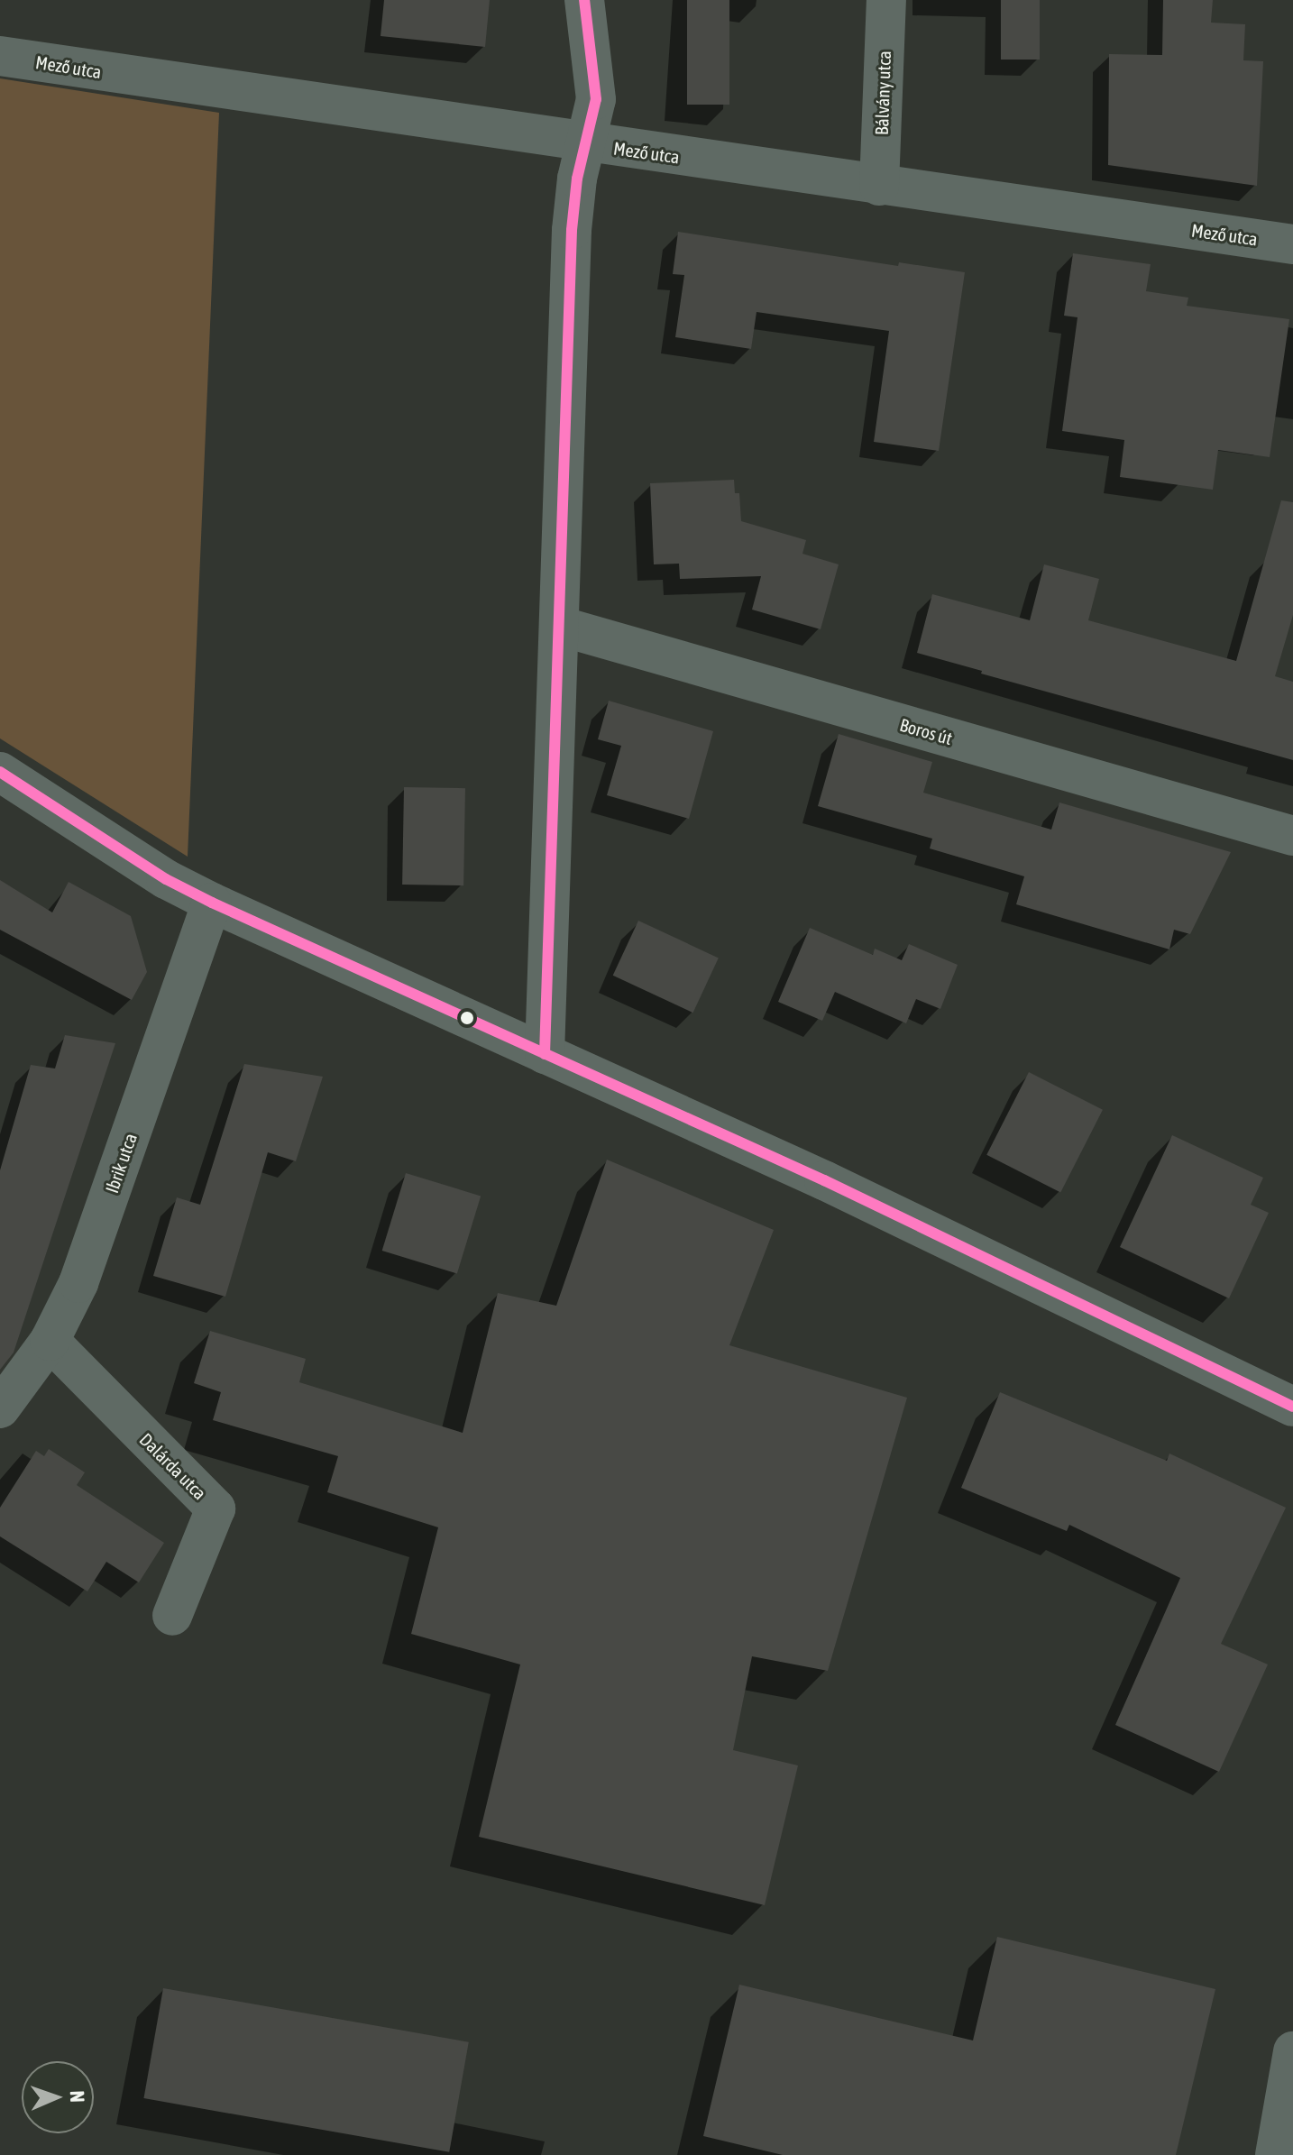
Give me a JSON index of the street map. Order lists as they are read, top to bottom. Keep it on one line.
{"streets":{"street":["Mező utca","Bálvány utca","Boros út","Ibrik utca","Dalárda utca"]},"crossings":[["Mező utca","Bálvány utca"],["Ibrik utca","Dalárda utca"]],"north":"right"}
